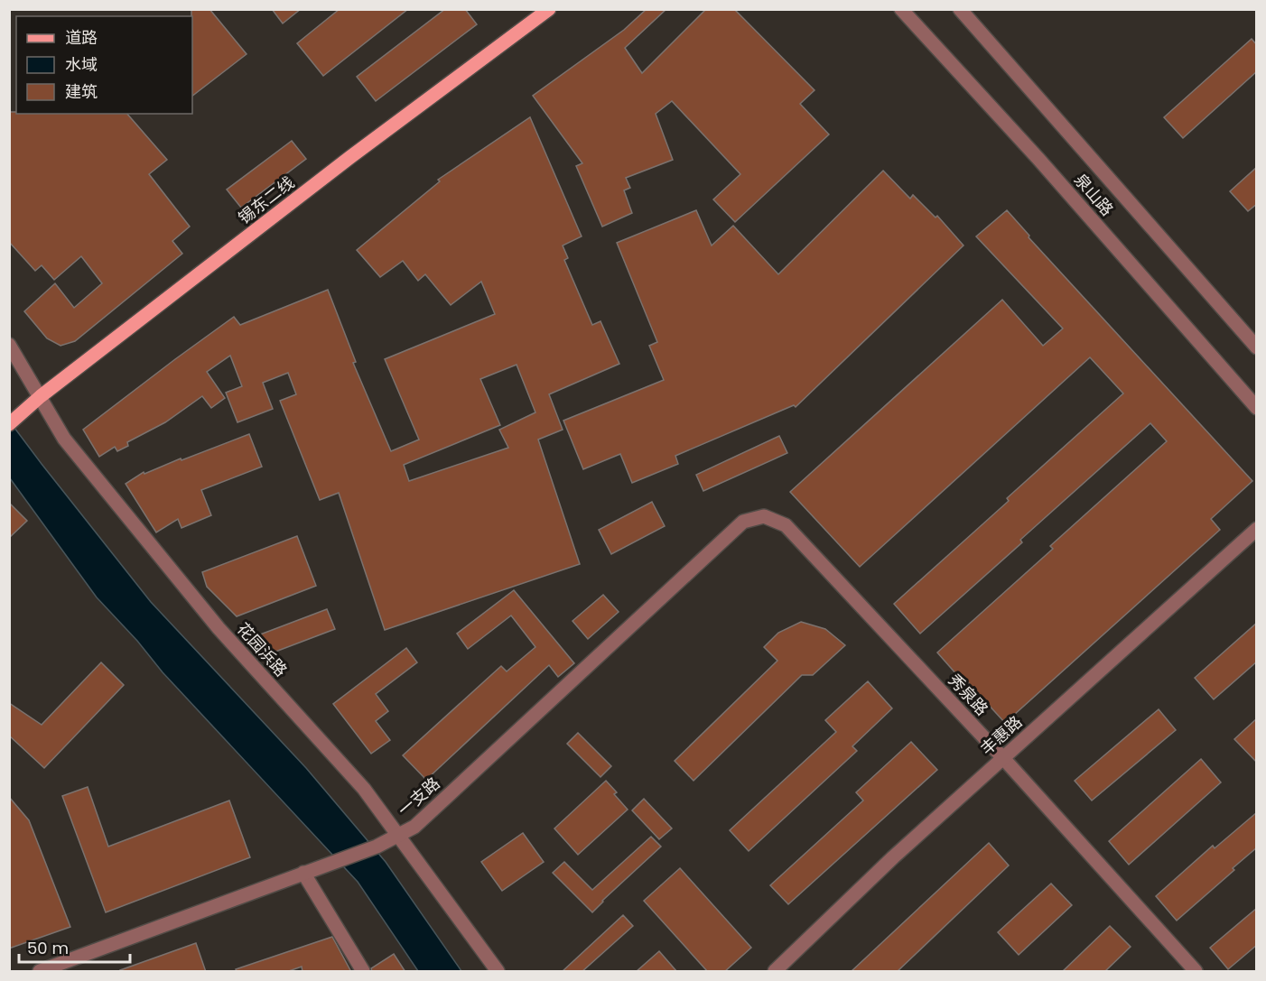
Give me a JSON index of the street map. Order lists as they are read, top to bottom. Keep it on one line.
{"streets":{"main road":["锡东二线"],"street":["泉山路","花园浜路","秀泉路","丰惠路","一支路"]},"crossings":[["锡东二线","花园浜路"],["花园浜路","一支路"],["秀泉路","丰惠路"],["秀泉路","一支路"]],"legend":["道路","水域","建筑"],"scale_bar":"50 m"}
